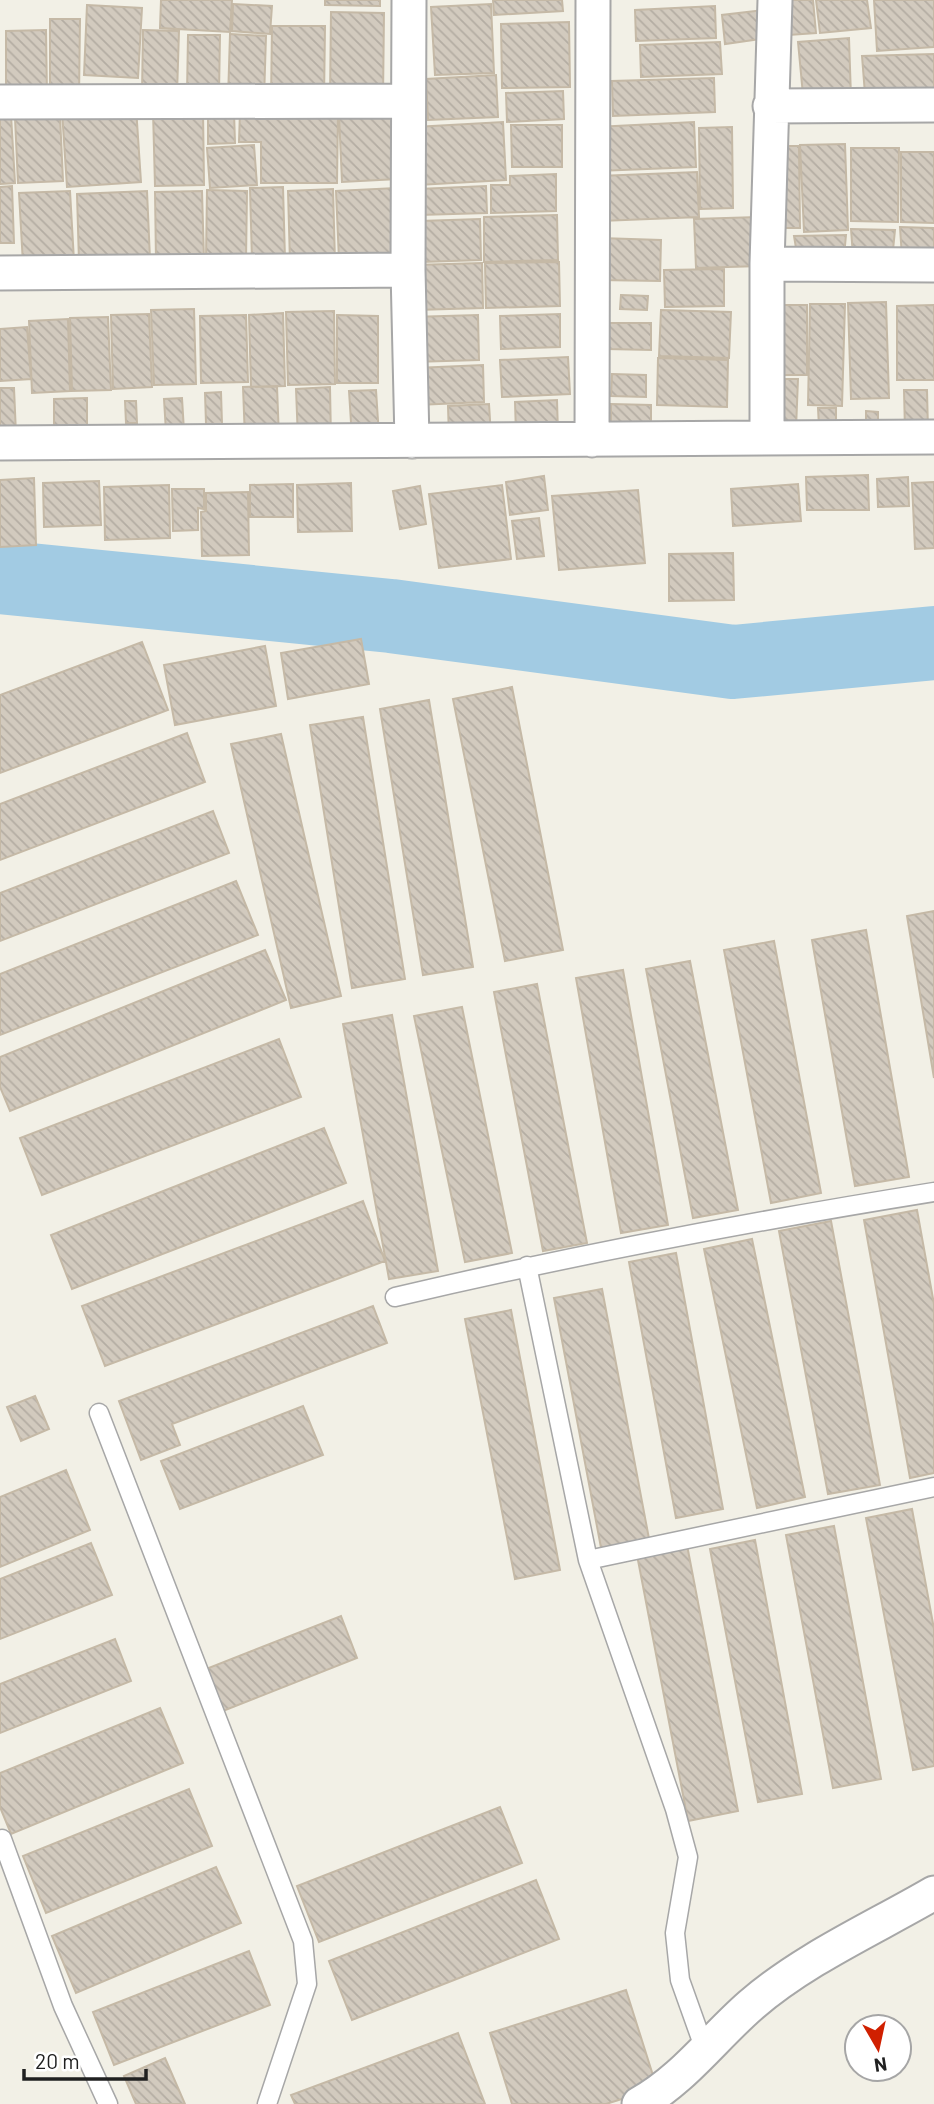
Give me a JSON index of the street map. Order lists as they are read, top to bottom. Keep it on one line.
{"scale_bar":"20 m","north":"bottom"}
